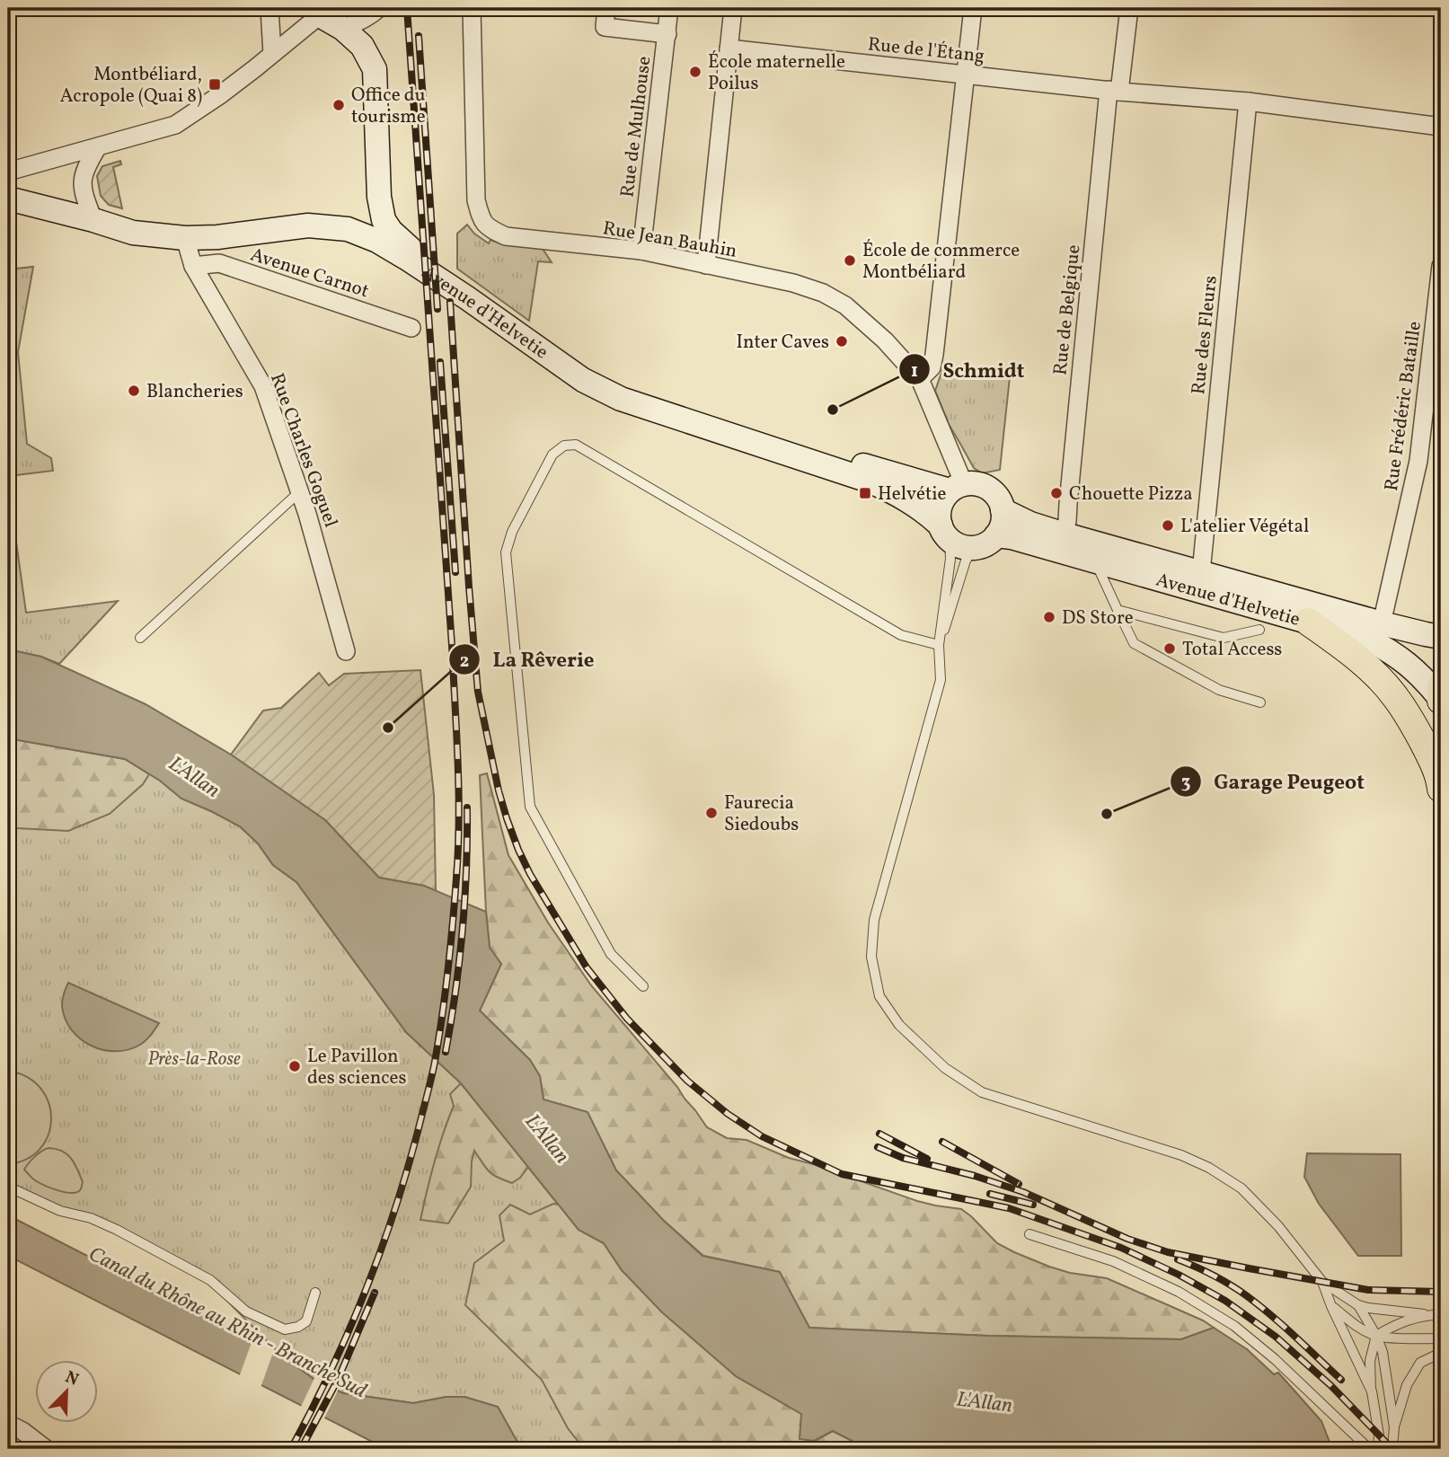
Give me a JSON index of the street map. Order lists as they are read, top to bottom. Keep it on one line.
{"streets":{"main road":["Avenue d'Helvetie"],"street":["Rue de l'Étang","Rue de Mulhouse","Rue Jean Bauhin","Avenue Carnot","Rue de Belgique","Rue des Fleurs","Rue Frédéric Bataille","Rue Charles Goguel"]},"crossings":[["Rue de l'Étang","Rue de Belgique"],["Rue de l'Étang","Rue des Fleurs"],["Rue de Mulhouse","Rue Jean Bauhin"],["Rue Jean Bauhin","Avenue d'Helvetie"],["Avenue Carnot","Rue Charles Goguel"],["Rue de Belgique","Avenue d'Helvetie"],["Avenue d'Helvetie","Rue des Fleurs"],["Avenue d'Helvetie","Rue Frédéric Bataille"],["Avenue d'Helvetie","Rue Charles Goguel"]],"water":["L'Allan","Canal du Rhône au Rhin - Branche Sud"],"parks":["Près-la-Rose"],"places":{"other":["École maternelle Poilus","Office du tourisme","École de commerce Montbéliard","Inter Caves","Blancheries","Schmidt","Chouette Pizza","L'atelier Végétal","DS Store","Total Access","La Rêverie","Faurecia Siedoubs","Garage Peugeot","Le Pavillon des sciences"],"transit":["Montbéliard, Acropole (Quai 8)","Helvétie"]},"north":"top right"}
